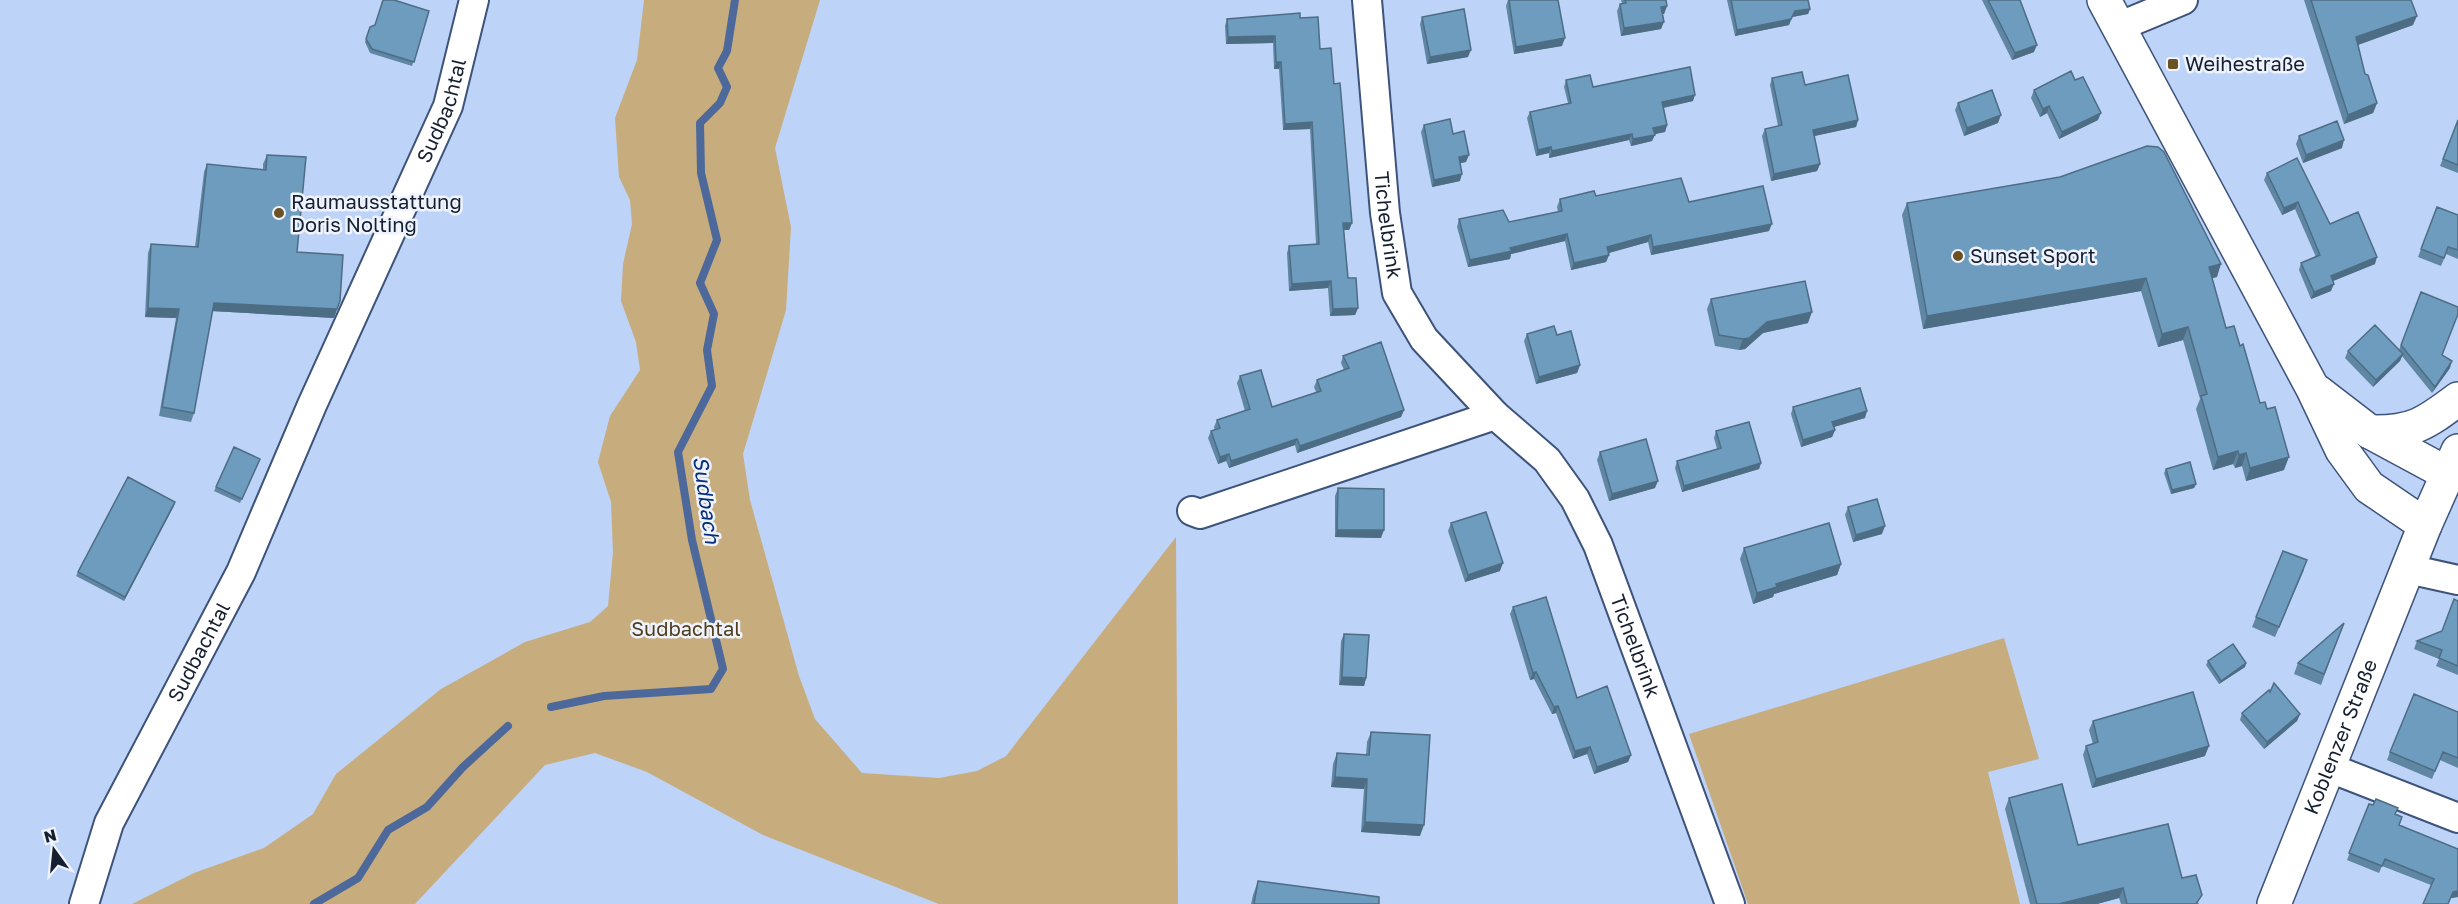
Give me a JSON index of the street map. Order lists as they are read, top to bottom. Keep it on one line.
{"streets":{"main road":["Koblenzer Straße"],"street":["Sudbachtal","Tichelbrink"]},"water":["Sudbach"],"parks":["Sudbachtal"],"places":{"transit":["Weihestraße"],"other":["Raumausstattung Doris Nolting","Sunset Sport"]},"north":"top"}
